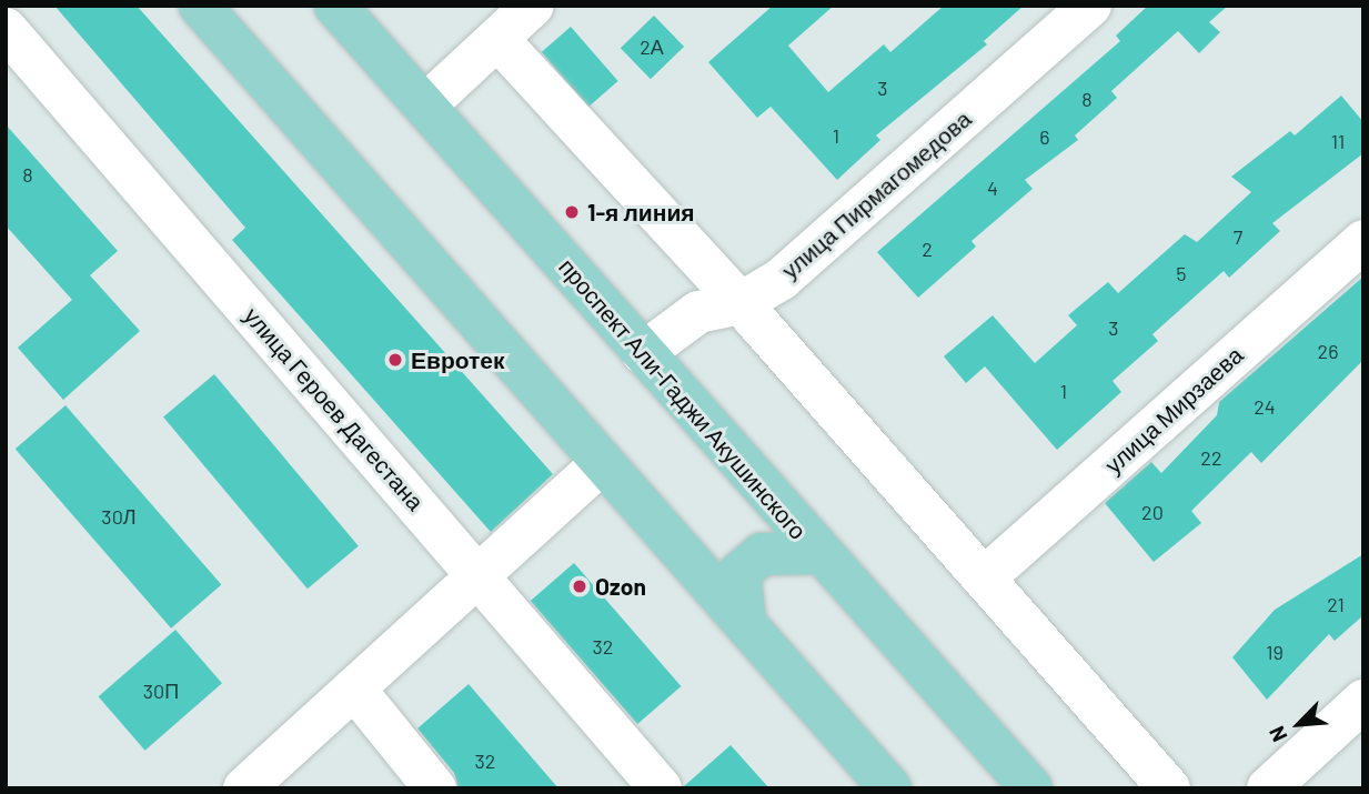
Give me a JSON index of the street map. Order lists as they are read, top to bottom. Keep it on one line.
{"streets":{"main road":["проспект Али-Гаджи Акушинского"],"street":["улица Пирмагомедова","улица Героев Дагестана","улица Мирзаева"]},"crossings":[["улица Пирмагомедова","проспект Али-Гаджи Акушинского"]],"places":["1-я линия","Евротек","Ozon"],"house_numbers":["2А","3","8","1","6","11","8","4","7","2","5","3","26","1","24","22","20","30Л","21","32","19","30П","32"],"north":"bottom left"}
